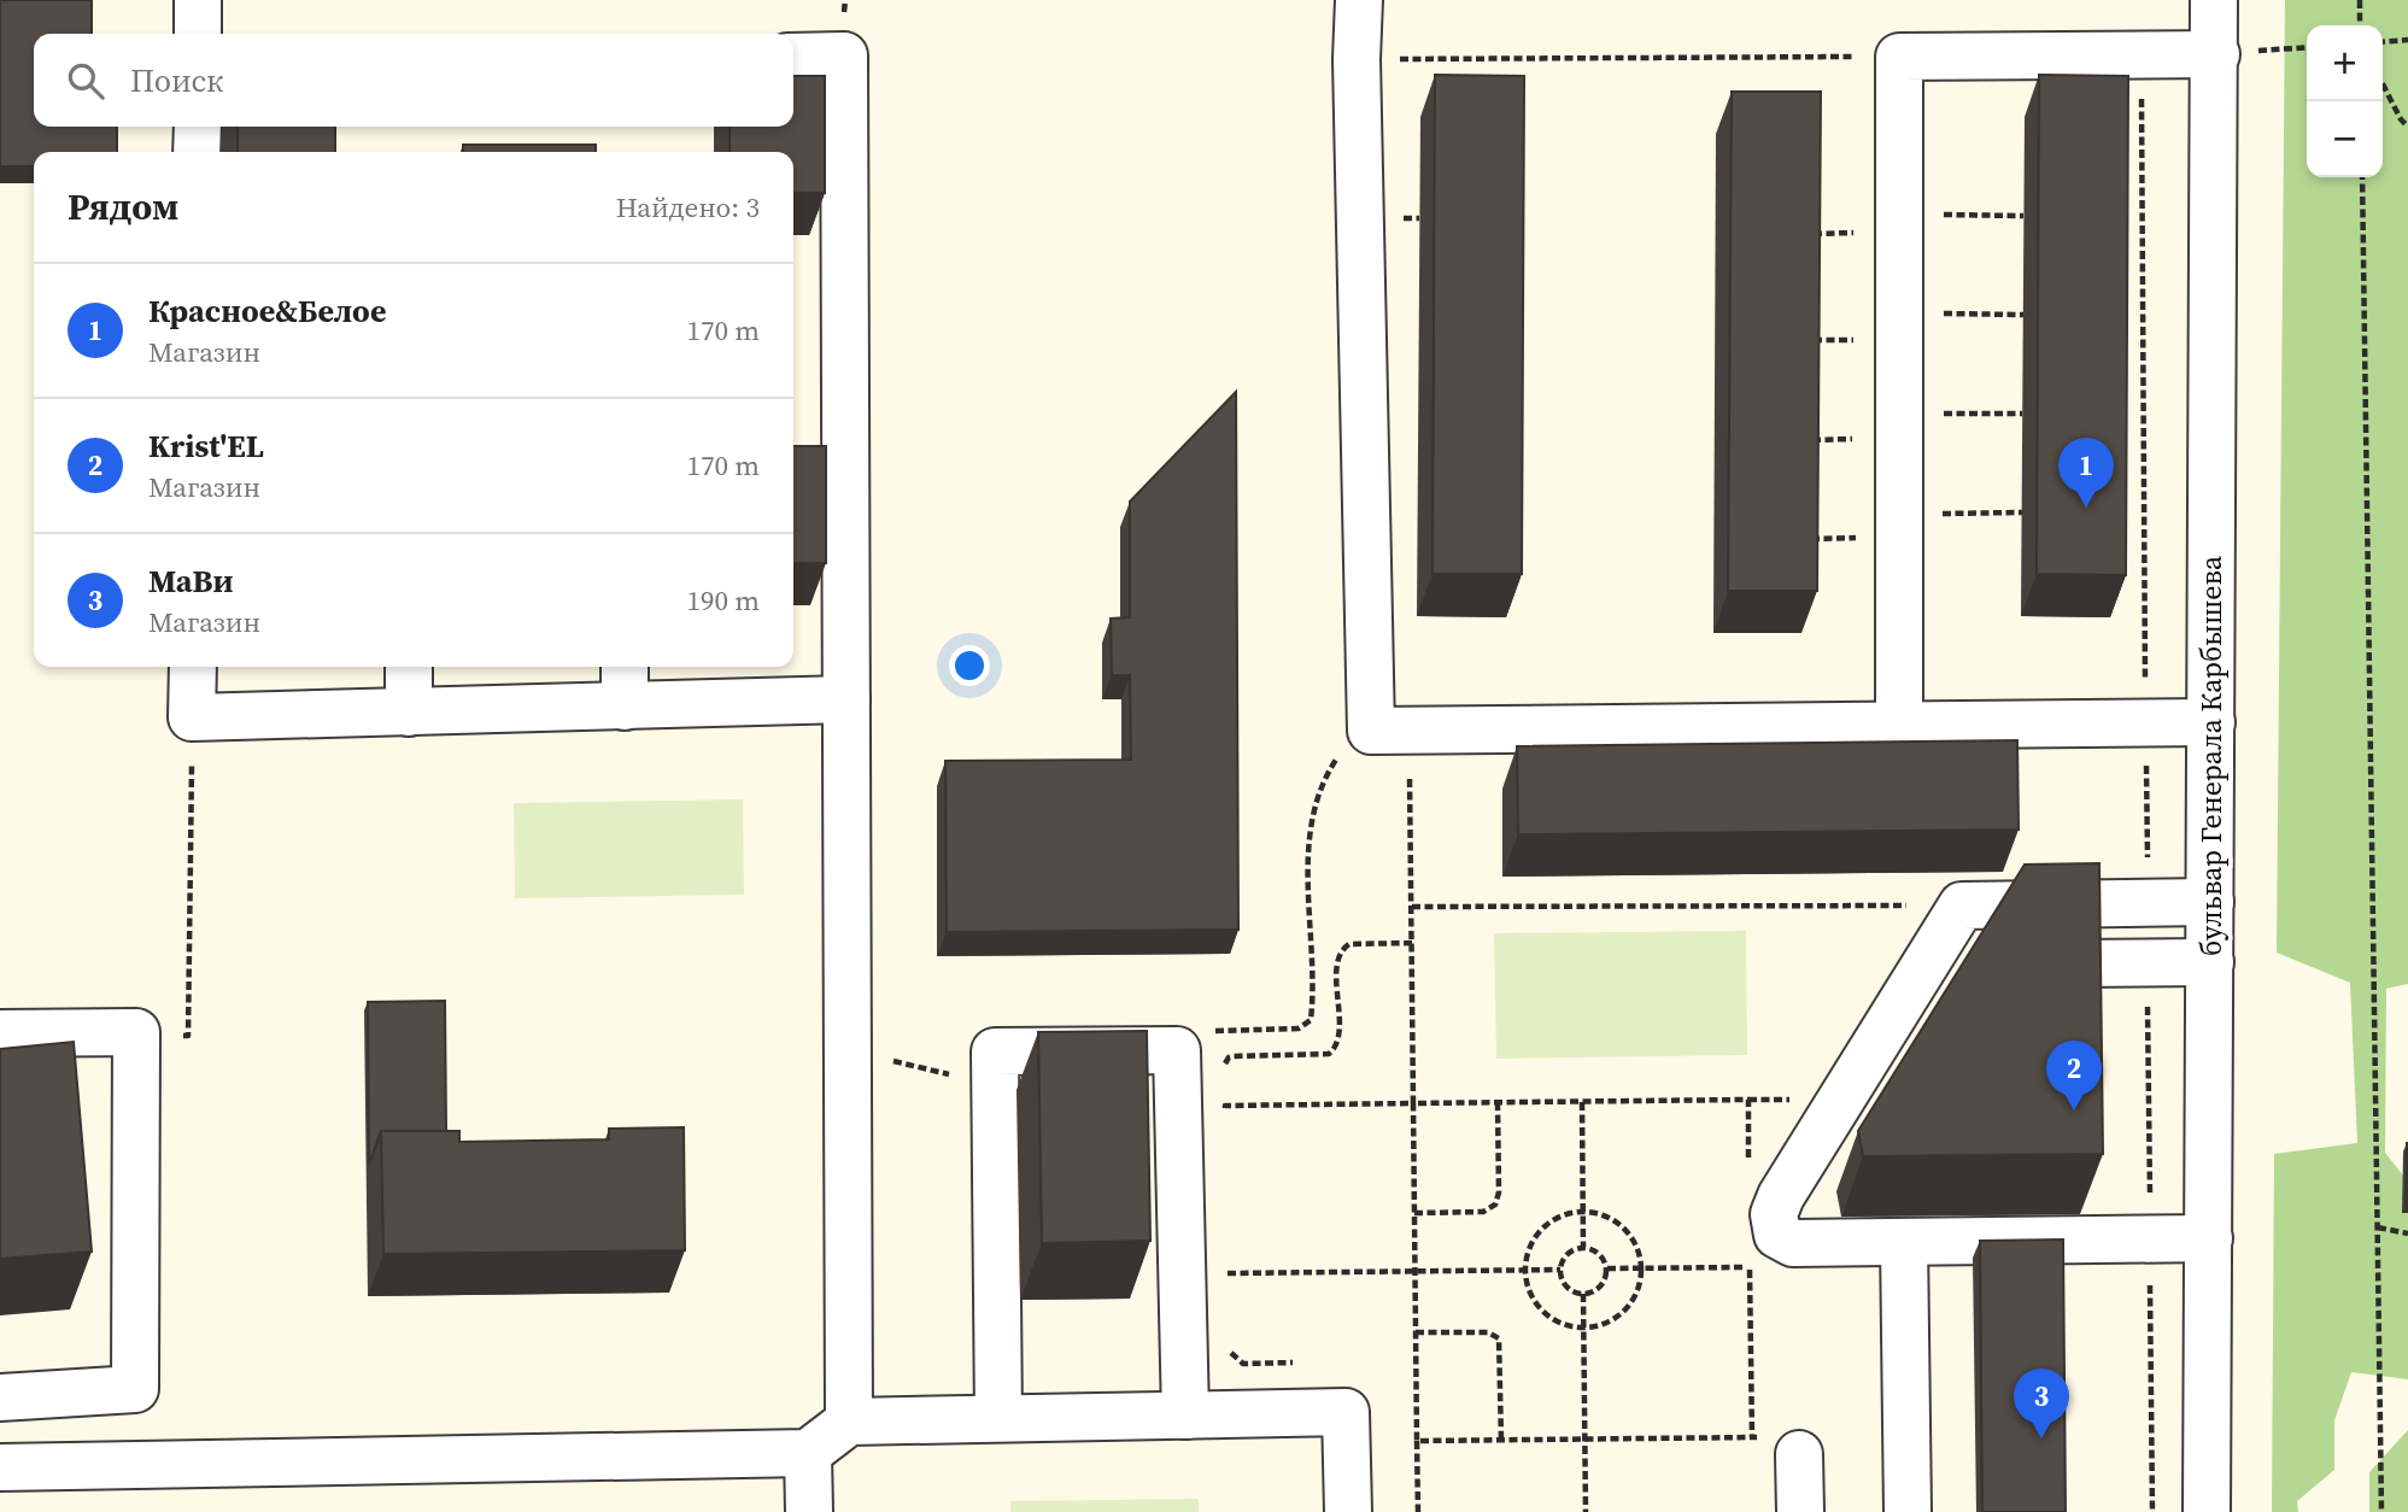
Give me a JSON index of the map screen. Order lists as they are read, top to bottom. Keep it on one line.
{"streets":{"street":["бульвар Генерала Карбышева"]},"page":{"map_buttons":["+","−"],"search":"Поиск","heading":["Рядом","Найдено: 3"],"list":[{"mark":"1","name":"Красное&Белое","note":"Магазин","value":"170 m"},{"mark":"2","name":"Krist'EL","note":"Магазин","value":"170 m"},{"mark":"3","name":"МаВи","note":"Магазин","value":"190 m"}],"pins":["1","2","3"]}}
